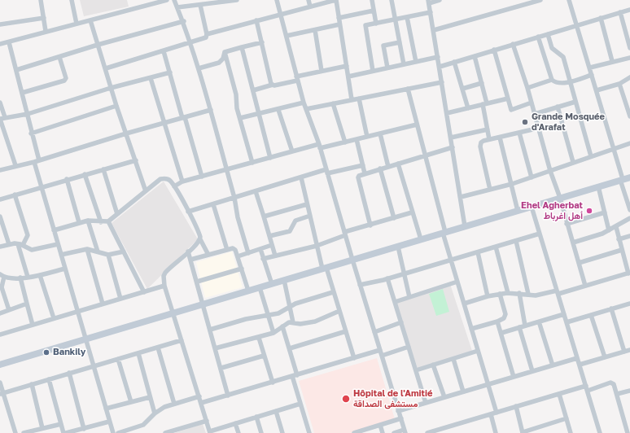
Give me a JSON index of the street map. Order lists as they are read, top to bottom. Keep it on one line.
{"places":["Grande Mosquée d'Arafat","Ehel Agherbat أهل اغرباط","Bankily","Hôpital de l'Amitié مستشفى الصداقة"]}
